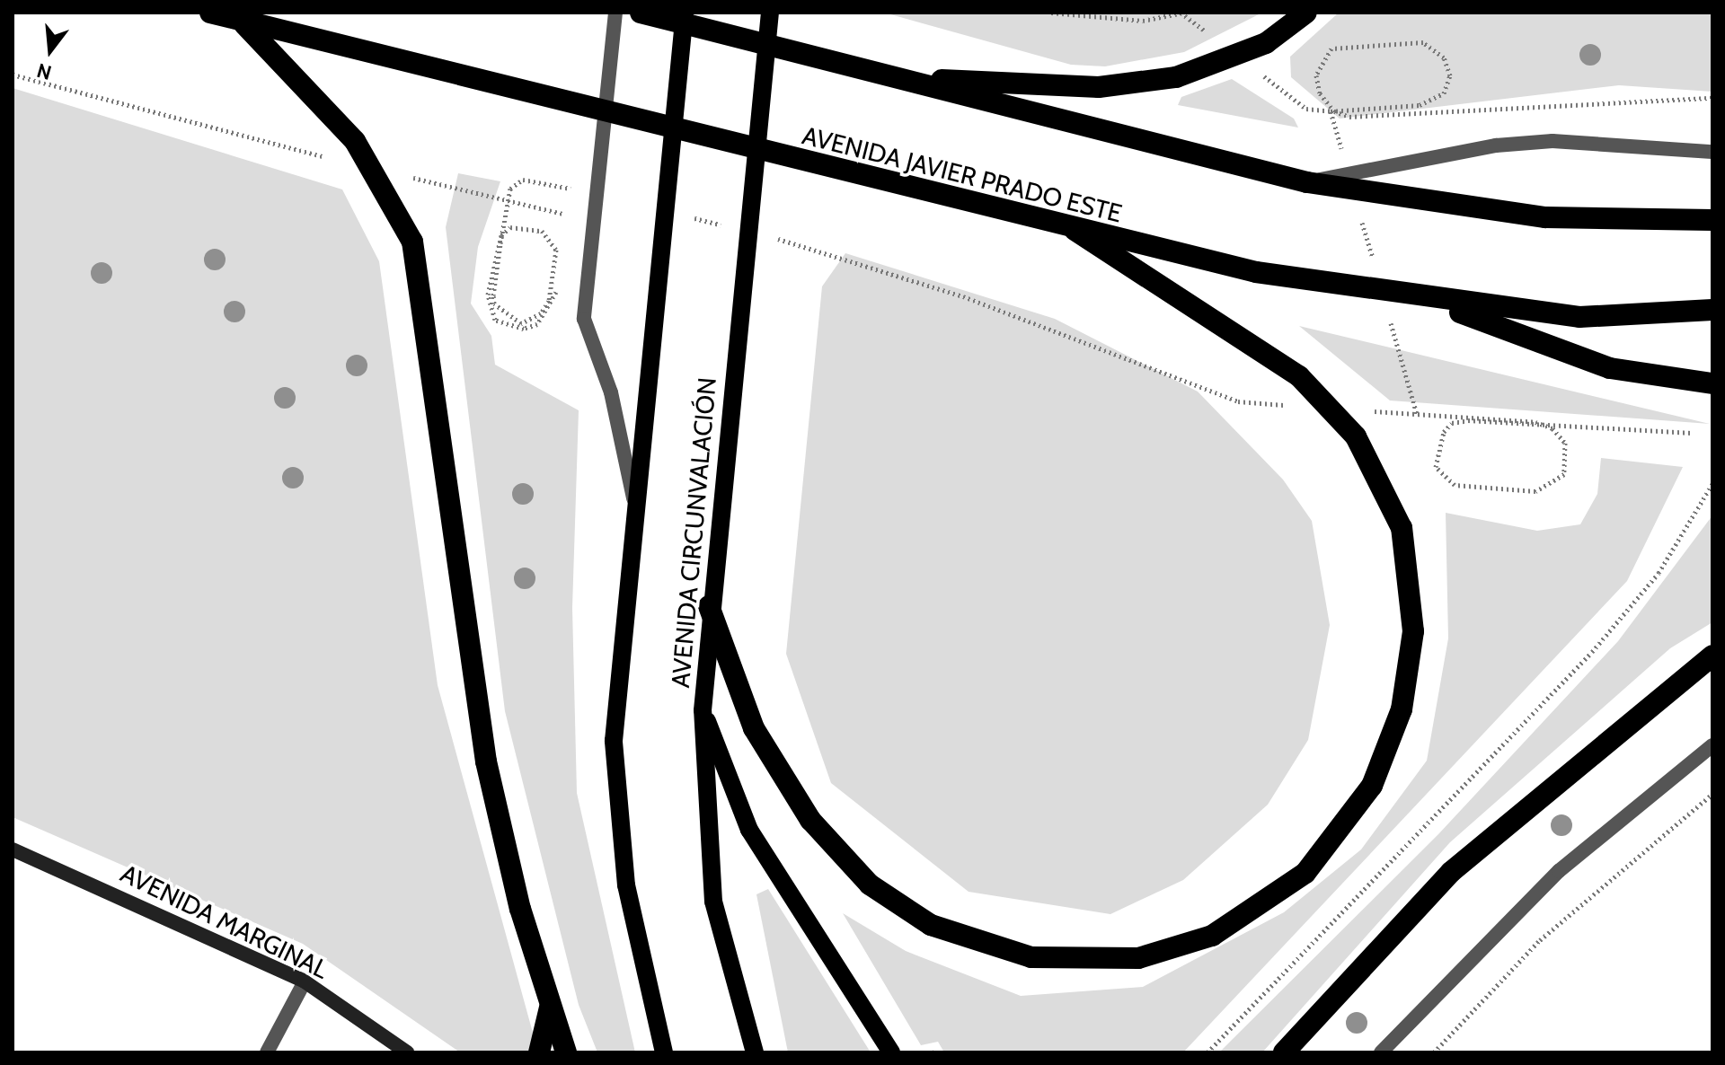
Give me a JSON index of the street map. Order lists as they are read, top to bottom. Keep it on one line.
{"streets":{"highway":["AVENIDA JAVIER PRADO ESTE"],"main road":["AVENIDA CIRCUNVALACIÓN","AVENIDA MARGINAL"]},"north":"bottom"}
